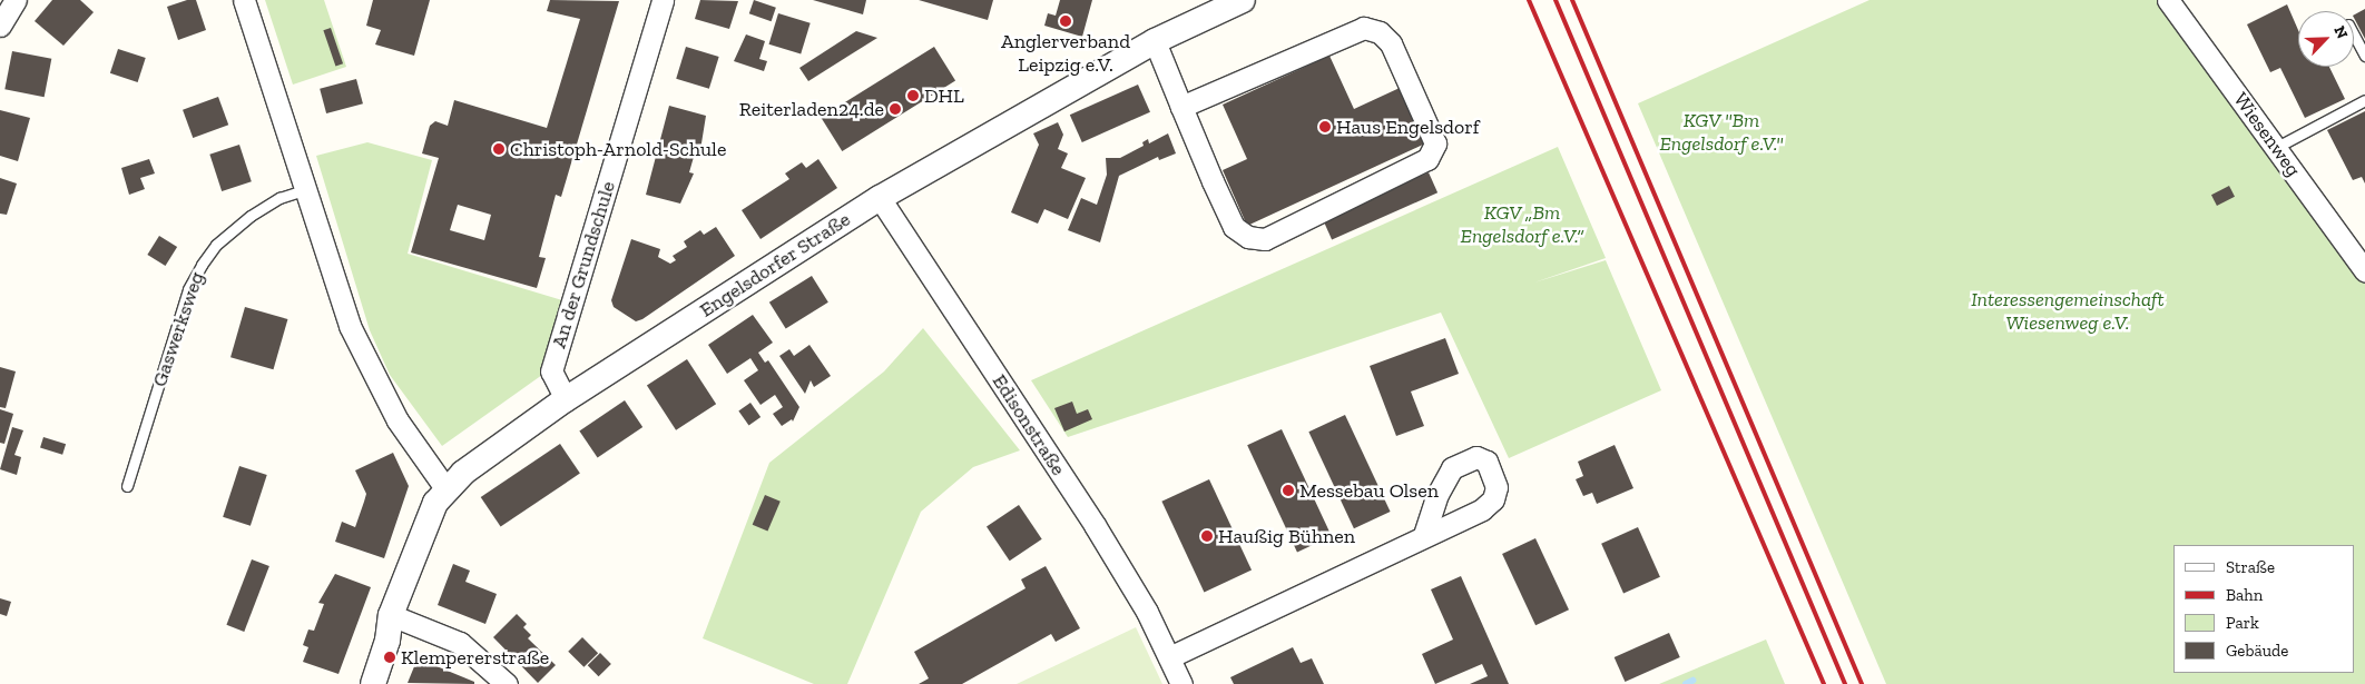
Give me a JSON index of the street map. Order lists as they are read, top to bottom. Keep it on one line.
{"streets":{"street":["Wiesenweg","An der Grundschule","Engelsdorfer Straße","Edisonstraße"],"lane":["Gaswerksweg"]},"crossings":[["An der Grundschule","Engelsdorfer Straße"],["Engelsdorfer Straße","Edisonstraße"]],"parks":["KGV \"Bm Engelsdorf e.V.\"","KGV „Bm Engelsdorf e.V.“","Interessengemeinschaft Wiesenweg e.V."],"places":["Anglerverband Leipzig e.V.","DHL","Reiterladen24.de","Haus Engelsdorf","Christoph-Arnold-Schule","Messebau Olsen","Haußig Bühnen","Klempererstraße"],"legend":["Straße","Bahn","Park","Gebäude"],"north":"top right"}
